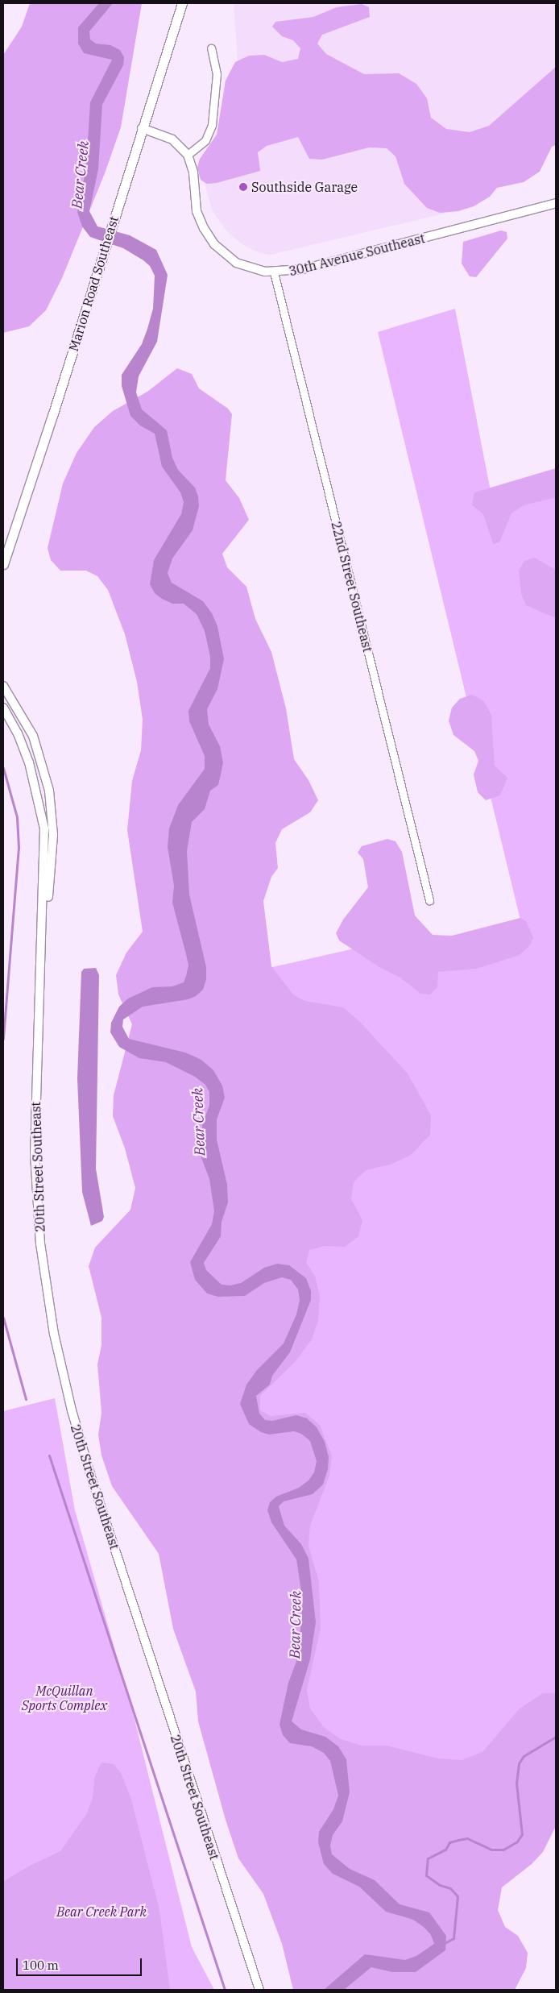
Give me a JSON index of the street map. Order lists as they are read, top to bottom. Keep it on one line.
{"streets":{"main road":["Marion Road Southeast"],"street":["30th Avenue Southeast","22nd Street Southeast","20th Street Southeast"]},"crossings":[["30th Avenue Southeast","Marion Road Southeast"],["30th Avenue Southeast","22nd Street Southeast"]],"water":["Bear Creek"],"parks":["McQuillan Sports Complex","Bear Creek Park"],"places":["Southside Garage"],"scale_bar":"100 m"}
